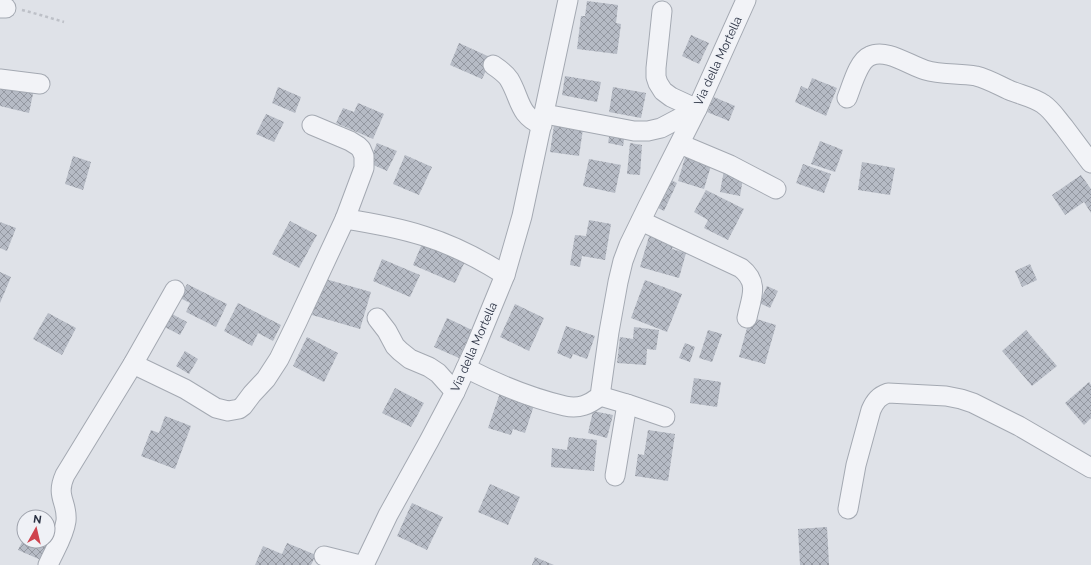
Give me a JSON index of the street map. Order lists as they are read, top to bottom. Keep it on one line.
{"streets":{"street":["Via della Mortella"]},"north":"top"}
